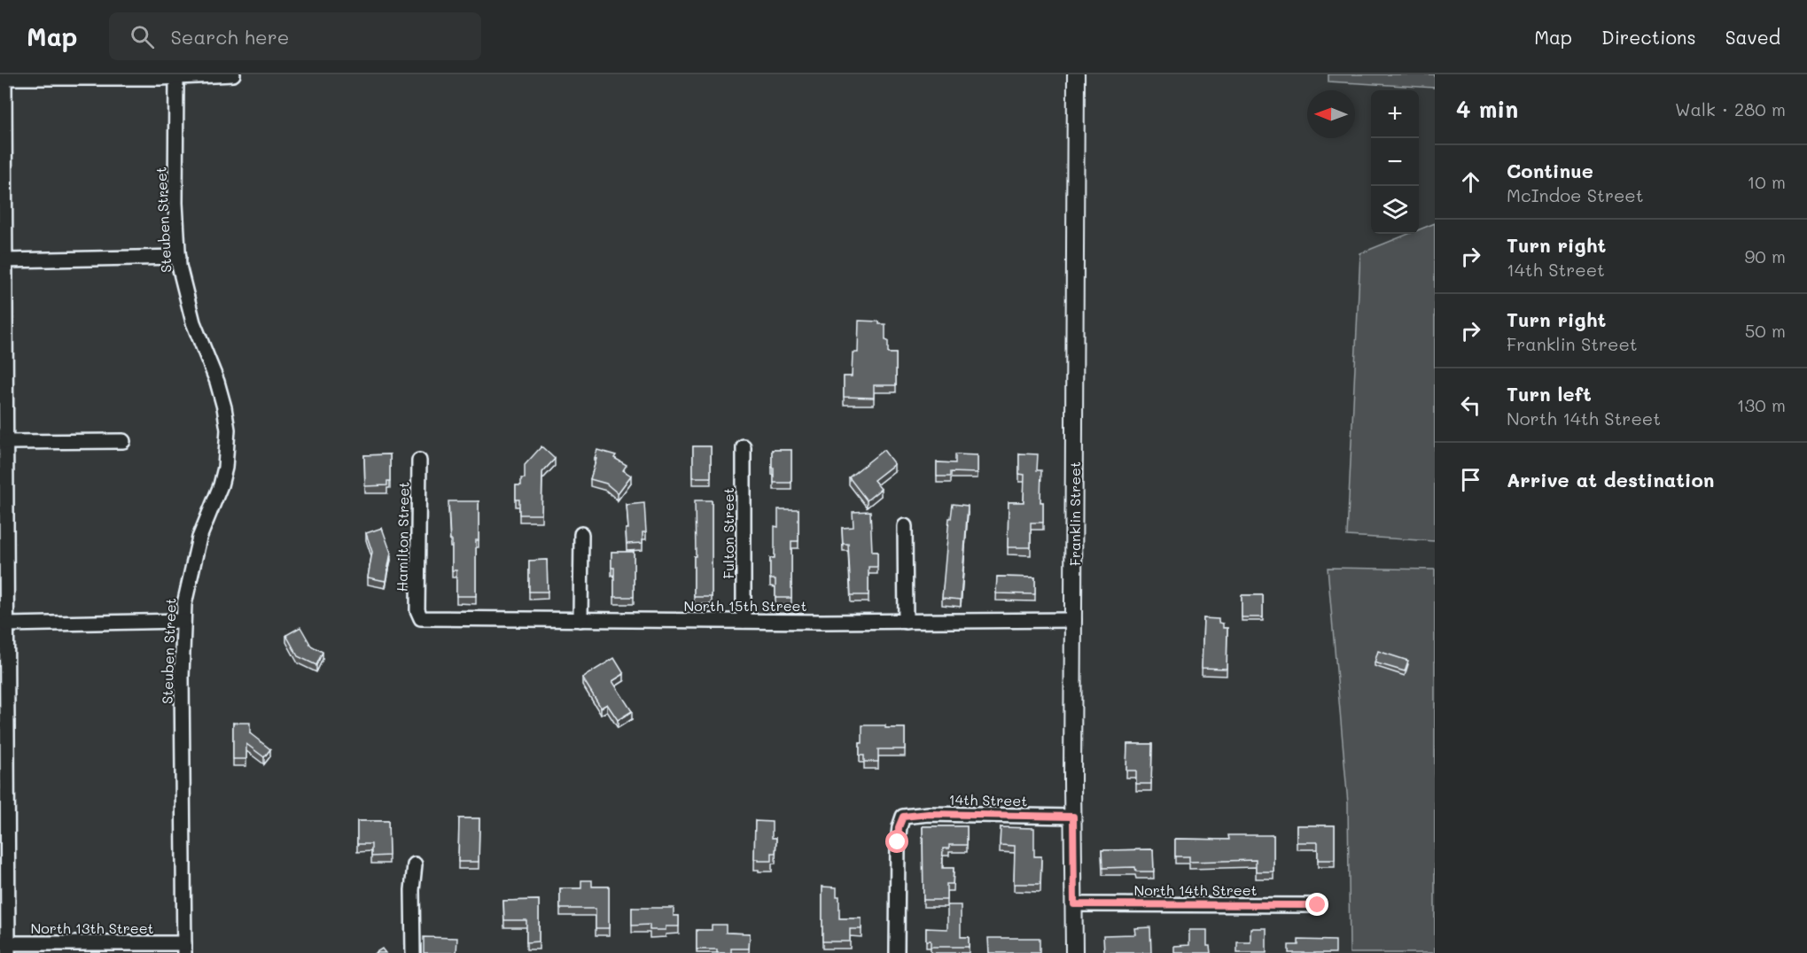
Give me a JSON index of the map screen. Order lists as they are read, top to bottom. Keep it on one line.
{"streets":{"street":["Steuben Street","Franklin Street","Fulton Street","Hamilton Street","North 15th Street","14th Street","North 14th Street","North 13th Street"]},"crossings":[["Steuben Street","North 13th Street"],["Franklin Street","North 15th Street"],["Franklin Street","14th Street"],["Franklin Street","North 14th Street"],["Fulton Street","North 15th Street"],["Hamilton Street","North 15th Street"]],"north":"left","page":{"header":"Map","search":"Search here","nav":["Map","Directions","Saved"],"heading":["4 min","Walk · 280 m"],"map_buttons":["+","−"],"list":[["Continue","McIndoe Street","10 m"],["Turn right","14th Street","90 m"],["Turn right","Franklin Street","50 m"],["Turn left","North 14th Street","130 m"],"Arrive at destination"]}}
